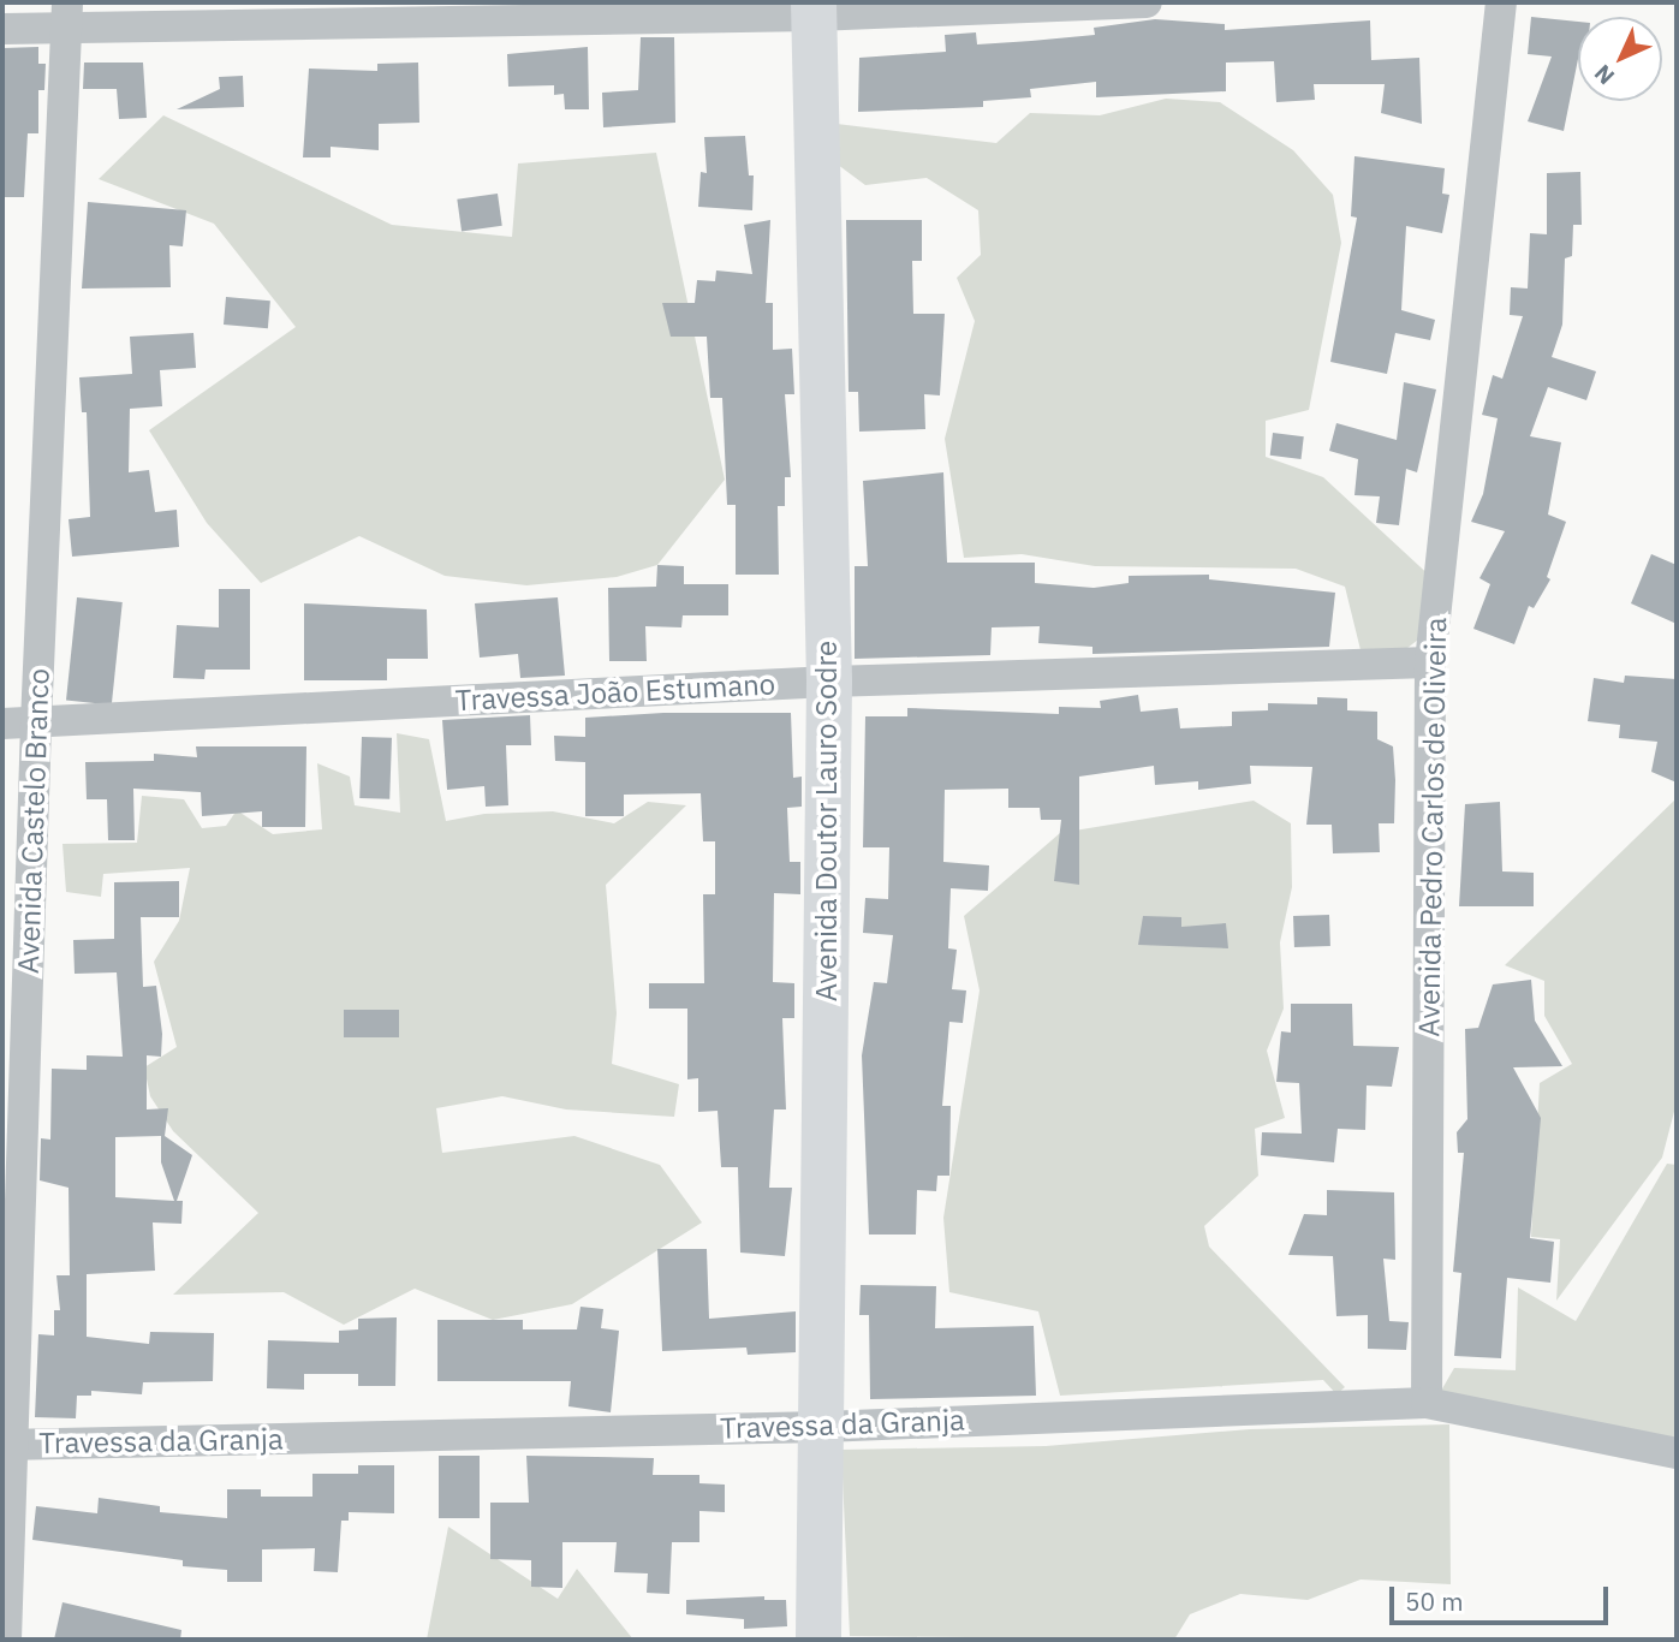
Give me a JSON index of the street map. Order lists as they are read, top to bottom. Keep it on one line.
{"streets":{"street":["Travessa João Estumano","Avenida Castelo Branco","Avenida Doutor Lauro Sodre","Avenida Pedro Carlos de Oliveira","Travessa da Granja"]},"crossings":[["Travessa João Estumano","Avenida Castelo Branco"],["Travessa João Estumano","Avenida Doutor Lauro Sodre"],["Travessa João Estumano","Avenida Pedro Carlos de Oliveira"],["Avenida Castelo Branco","Travessa da Granja"],["Avenida Doutor Lauro Sodre","Travessa da Granja"],["Avenida Pedro Carlos de Oliveira","Travessa da Granja"]],"scale_bar":"50 m","north":"bottom left"}
